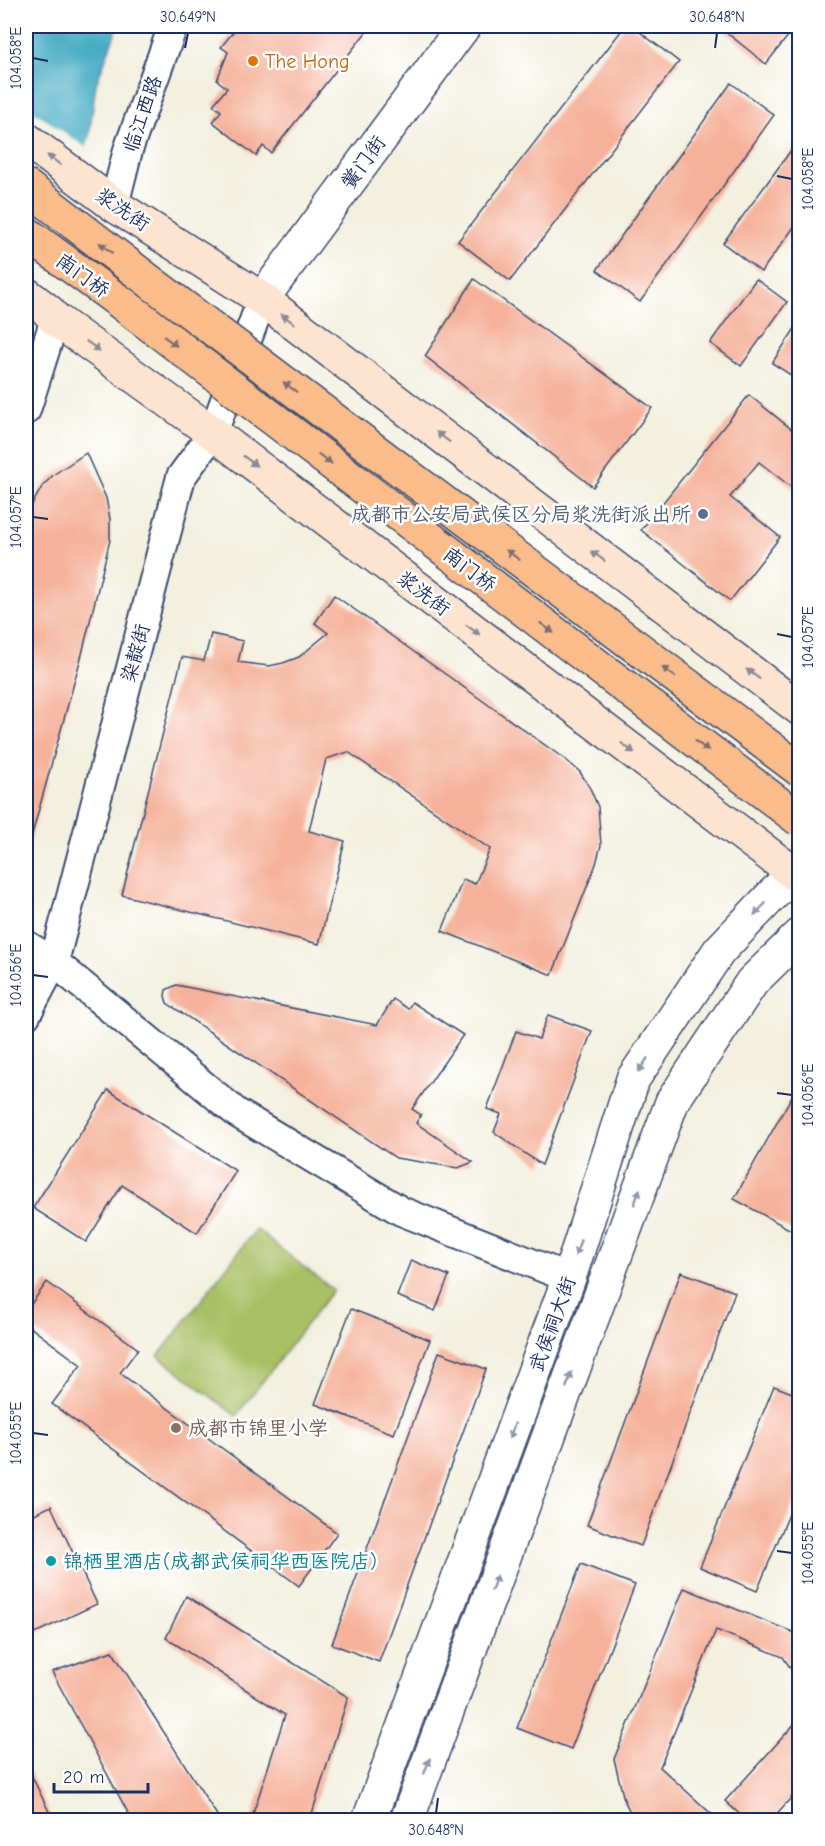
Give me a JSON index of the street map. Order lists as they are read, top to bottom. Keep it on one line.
{"streets":{"main road":["浆洗街","南门桥"],"street":["临江西路","黉门街","染靛街","武侯祠大街"]},"crossings":[["临江西路","浆洗街"],["黉门街","浆洗街"],["黉门街","染靛街"],["浆洗街","染靛街"],["浆洗街","武侯祠大街"]],"places":["The Hong","成都市公安局武侯区分局浆洗街派出所","成都市锦里小学","锦栖里酒店(成都武侯祠华西医院店)"],"scale_bar":"20 m","coordinates":["30.649°N","30.648°N","104.058°E","104.057°E","104.056°E","104.055°E"]}
